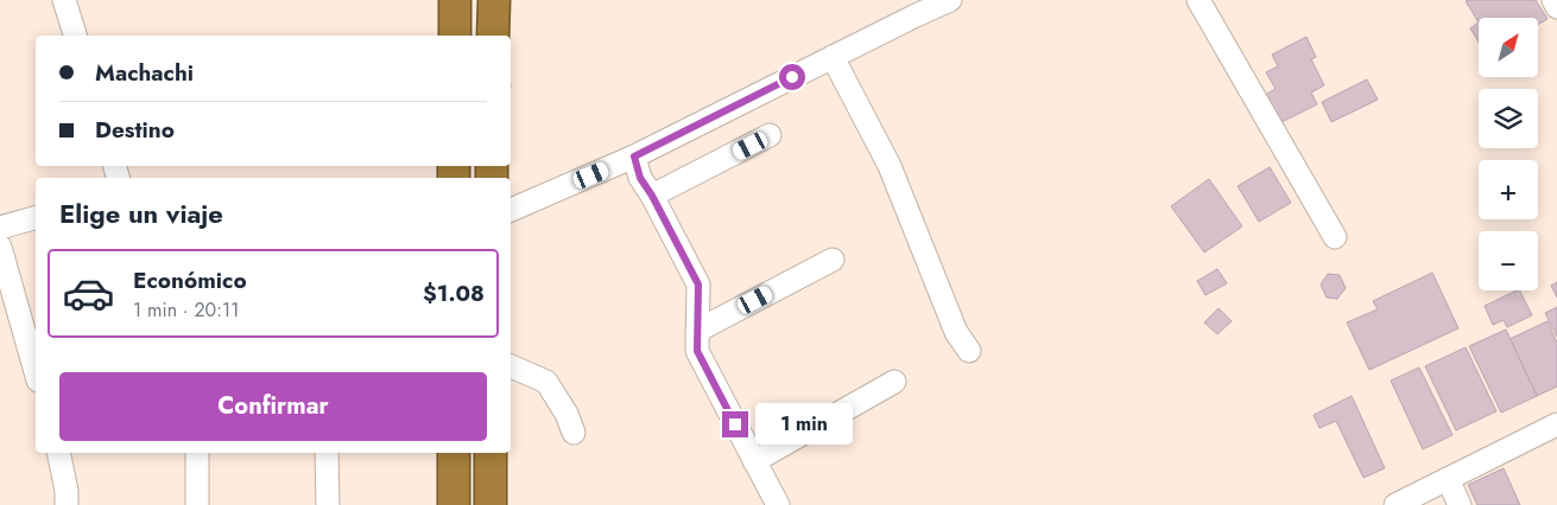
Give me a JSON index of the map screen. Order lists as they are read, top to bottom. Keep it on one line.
{"north":"top right","page":{"map_buttons":["+","−"],"banner":["Machachi","Destino"],"heading":"Elige un viaje","list":[{"name":"Económico","note":"1 min · 20:11","value":"$1.08"}],"buttons":"Confirmar","bubble":"1 min"}}
